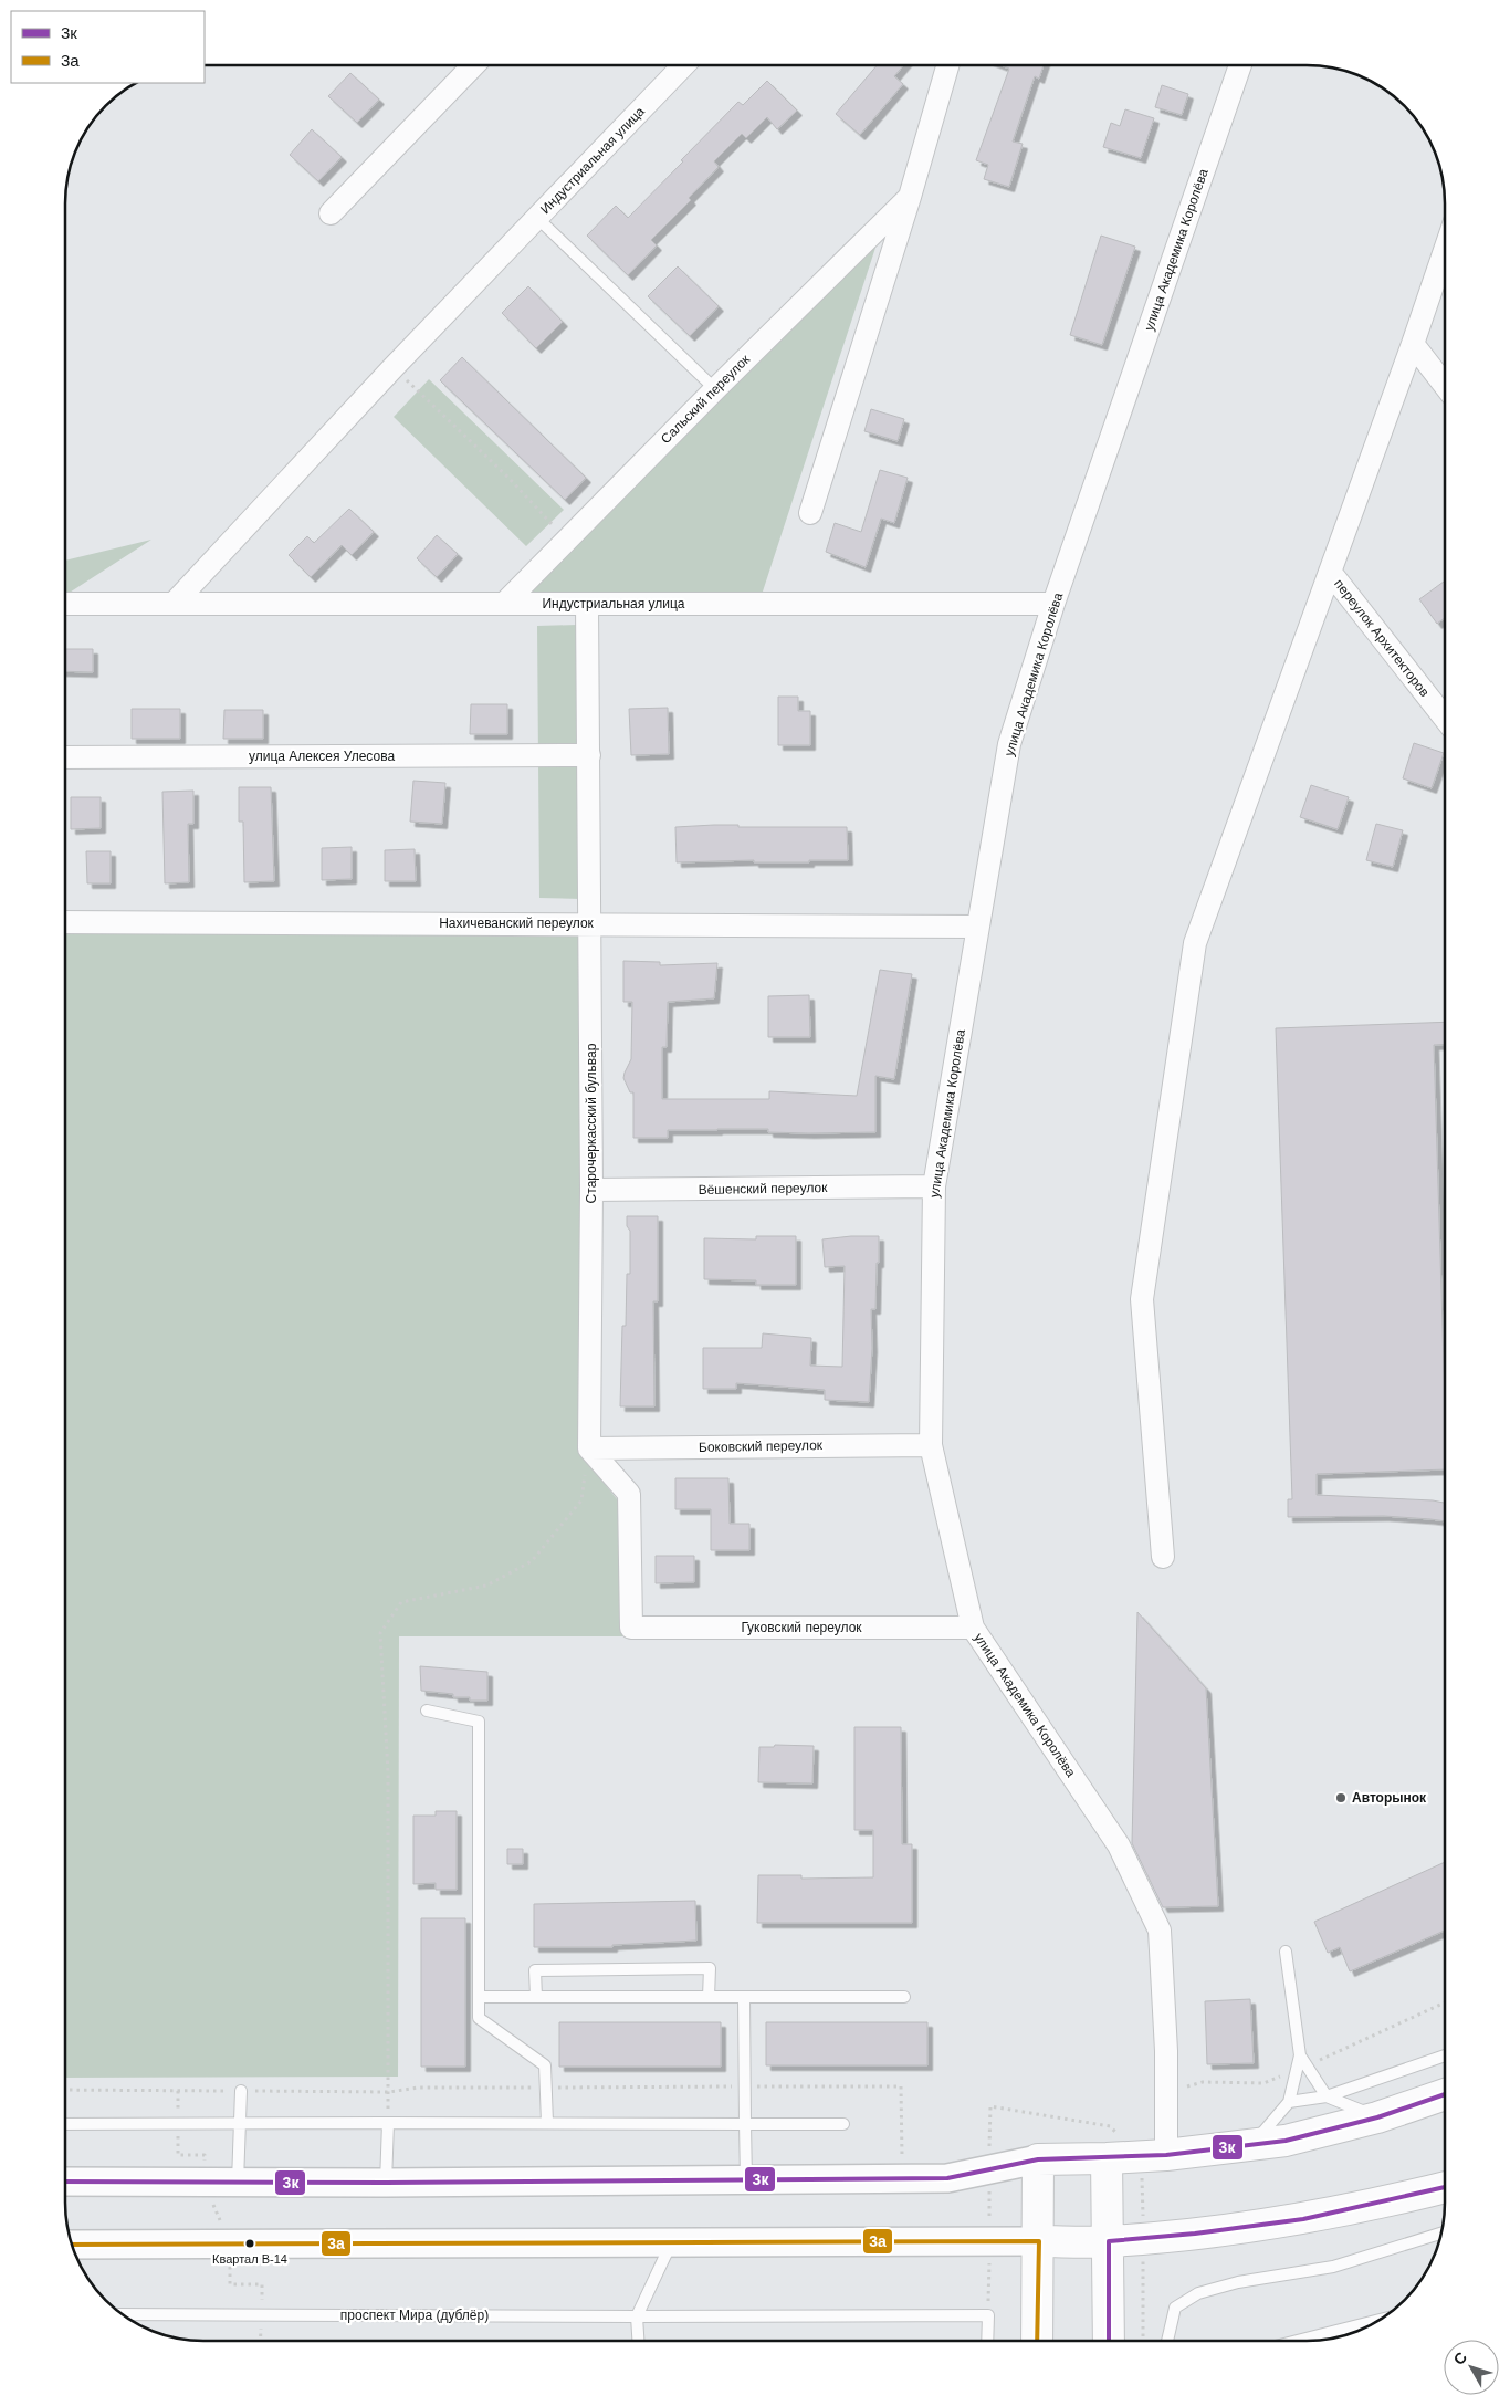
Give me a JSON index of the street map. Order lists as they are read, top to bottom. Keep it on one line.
{"streets":{"street":["Индустриальная улица","улица Академика Королёва","Сальский переулок","переулок Архитекторов","улица Алексея Улесова","Нахичеванский переулок","Старочеркасский бульвар","Вёшенский переулок","Боковский переулок","Гуковский переулок"],"lane":["проспект Мира (дублёр)"]},"crossings":[["Индустриальная улица","улица Академика Королёва"],["Индустриальная улица","Сальский переулок"],["Индустриальная улица","Старочеркасский бульвар"],["улица Академика Королёва","Нахичеванский переулок"],["улица Академика Королёва","Вёшенский переулок"],["улица Академика Королёва","Боковский переулок"],["улица Академика Королёва","Гуковский переулок"],["улица Алексея Улесова","Старочеркасский бульвар"],["Нахичеванский переулок","Старочеркасский бульвар"],["Старочеркасский бульвар","Вёшенский переулок"],["Старочеркасский бульвар","Боковский переулок"],["Старочеркасский бульвар","Гуковский переулок"],["Боковский переулок","Гуковский переулок"]],"places":["Авторынок","Квартал В-14"],"lines":["transit line 3к","transit line 3а"],"legend":["3к","3а"],"north":"top left"}
